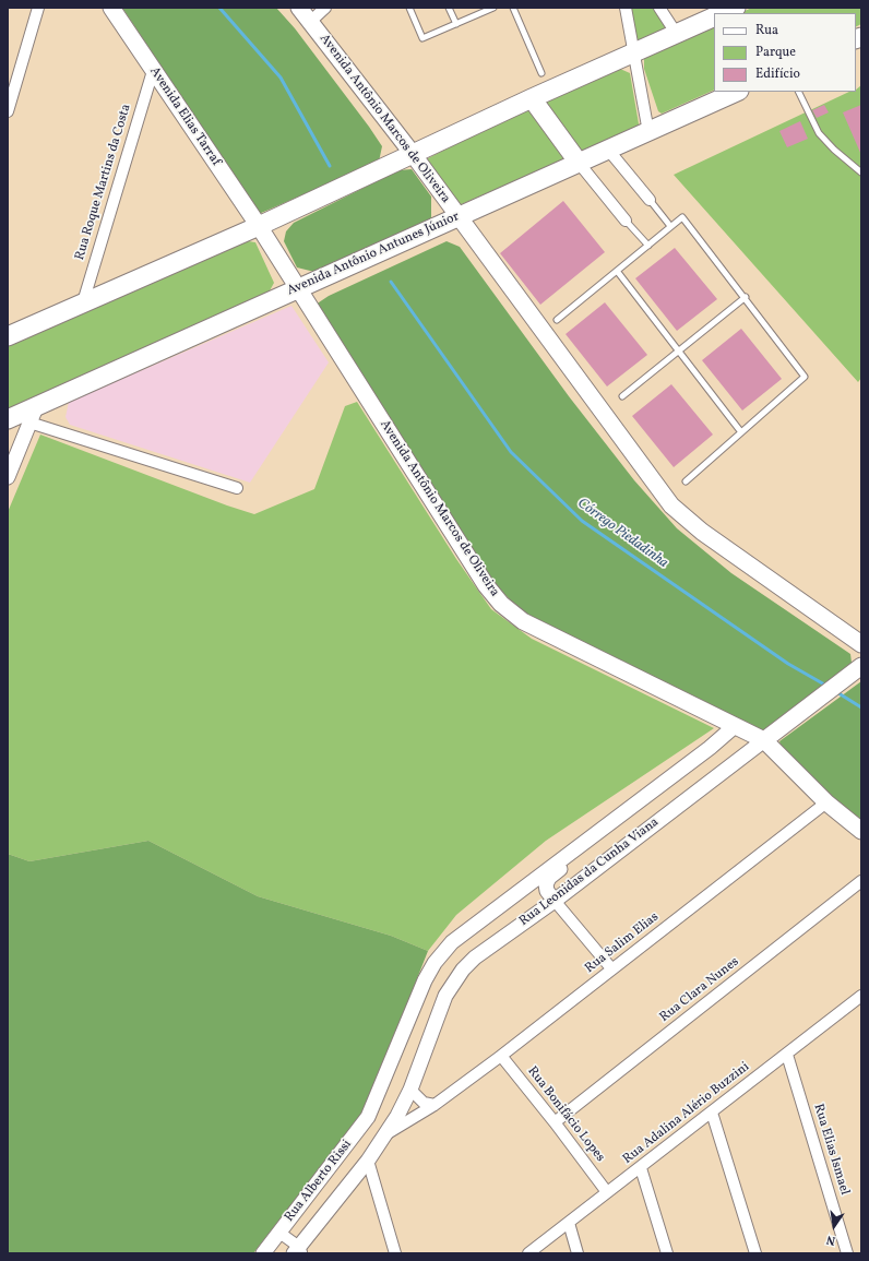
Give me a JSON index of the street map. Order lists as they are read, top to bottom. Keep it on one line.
{"streets":{"main road":["Avenida Elias Tarraf","Avenida Antônio Marcos de Oliveira","Avenida Antônio Antunes Júnior","Rua Leonidas da Cunha Viana"],"street":["Rua Roque Martins da Costa","Rua Salim Elias","Rua Clara Nunes","Rua Adalina Alério Buzzini","Rua Bonifácio Lopes","Rua Elias Ismael","Rua Alberto Rissi"]},"crossings":[["Avenida Elias Tarraf","Avenida Antônio Marcos de Oliveira"],["Avenida Elias Tarraf","Rua Roque Martins da Costa"],["Avenida Antônio Marcos de Oliveira","Avenida Antônio Antunes Júnior"],["Avenida Antônio Marcos de Oliveira","Rua Leonidas da Cunha Viana"],["Avenida Antônio Marcos de Oliveira","Rua Salim Elias"],["Rua Leonidas da Cunha Viana","Rua Salim Elias"],["Rua Leonidas da Cunha Viana","Rua Alberto Rissi"],["Rua Salim Elias","Rua Bonifácio Lopes"],["Rua Salim Elias","Rua Alberto Rissi"],["Rua Clara Nunes","Rua Bonifácio Lopes"],["Rua Adalina Alério Buzzini","Rua Bonifácio Lopes"],["Rua Adalina Alério Buzzini","Rua Elias Ismael"]],"water":["Córrego Piedadinha"],"legend":["Rua","Parque","Edifício"],"north":"bottom"}
